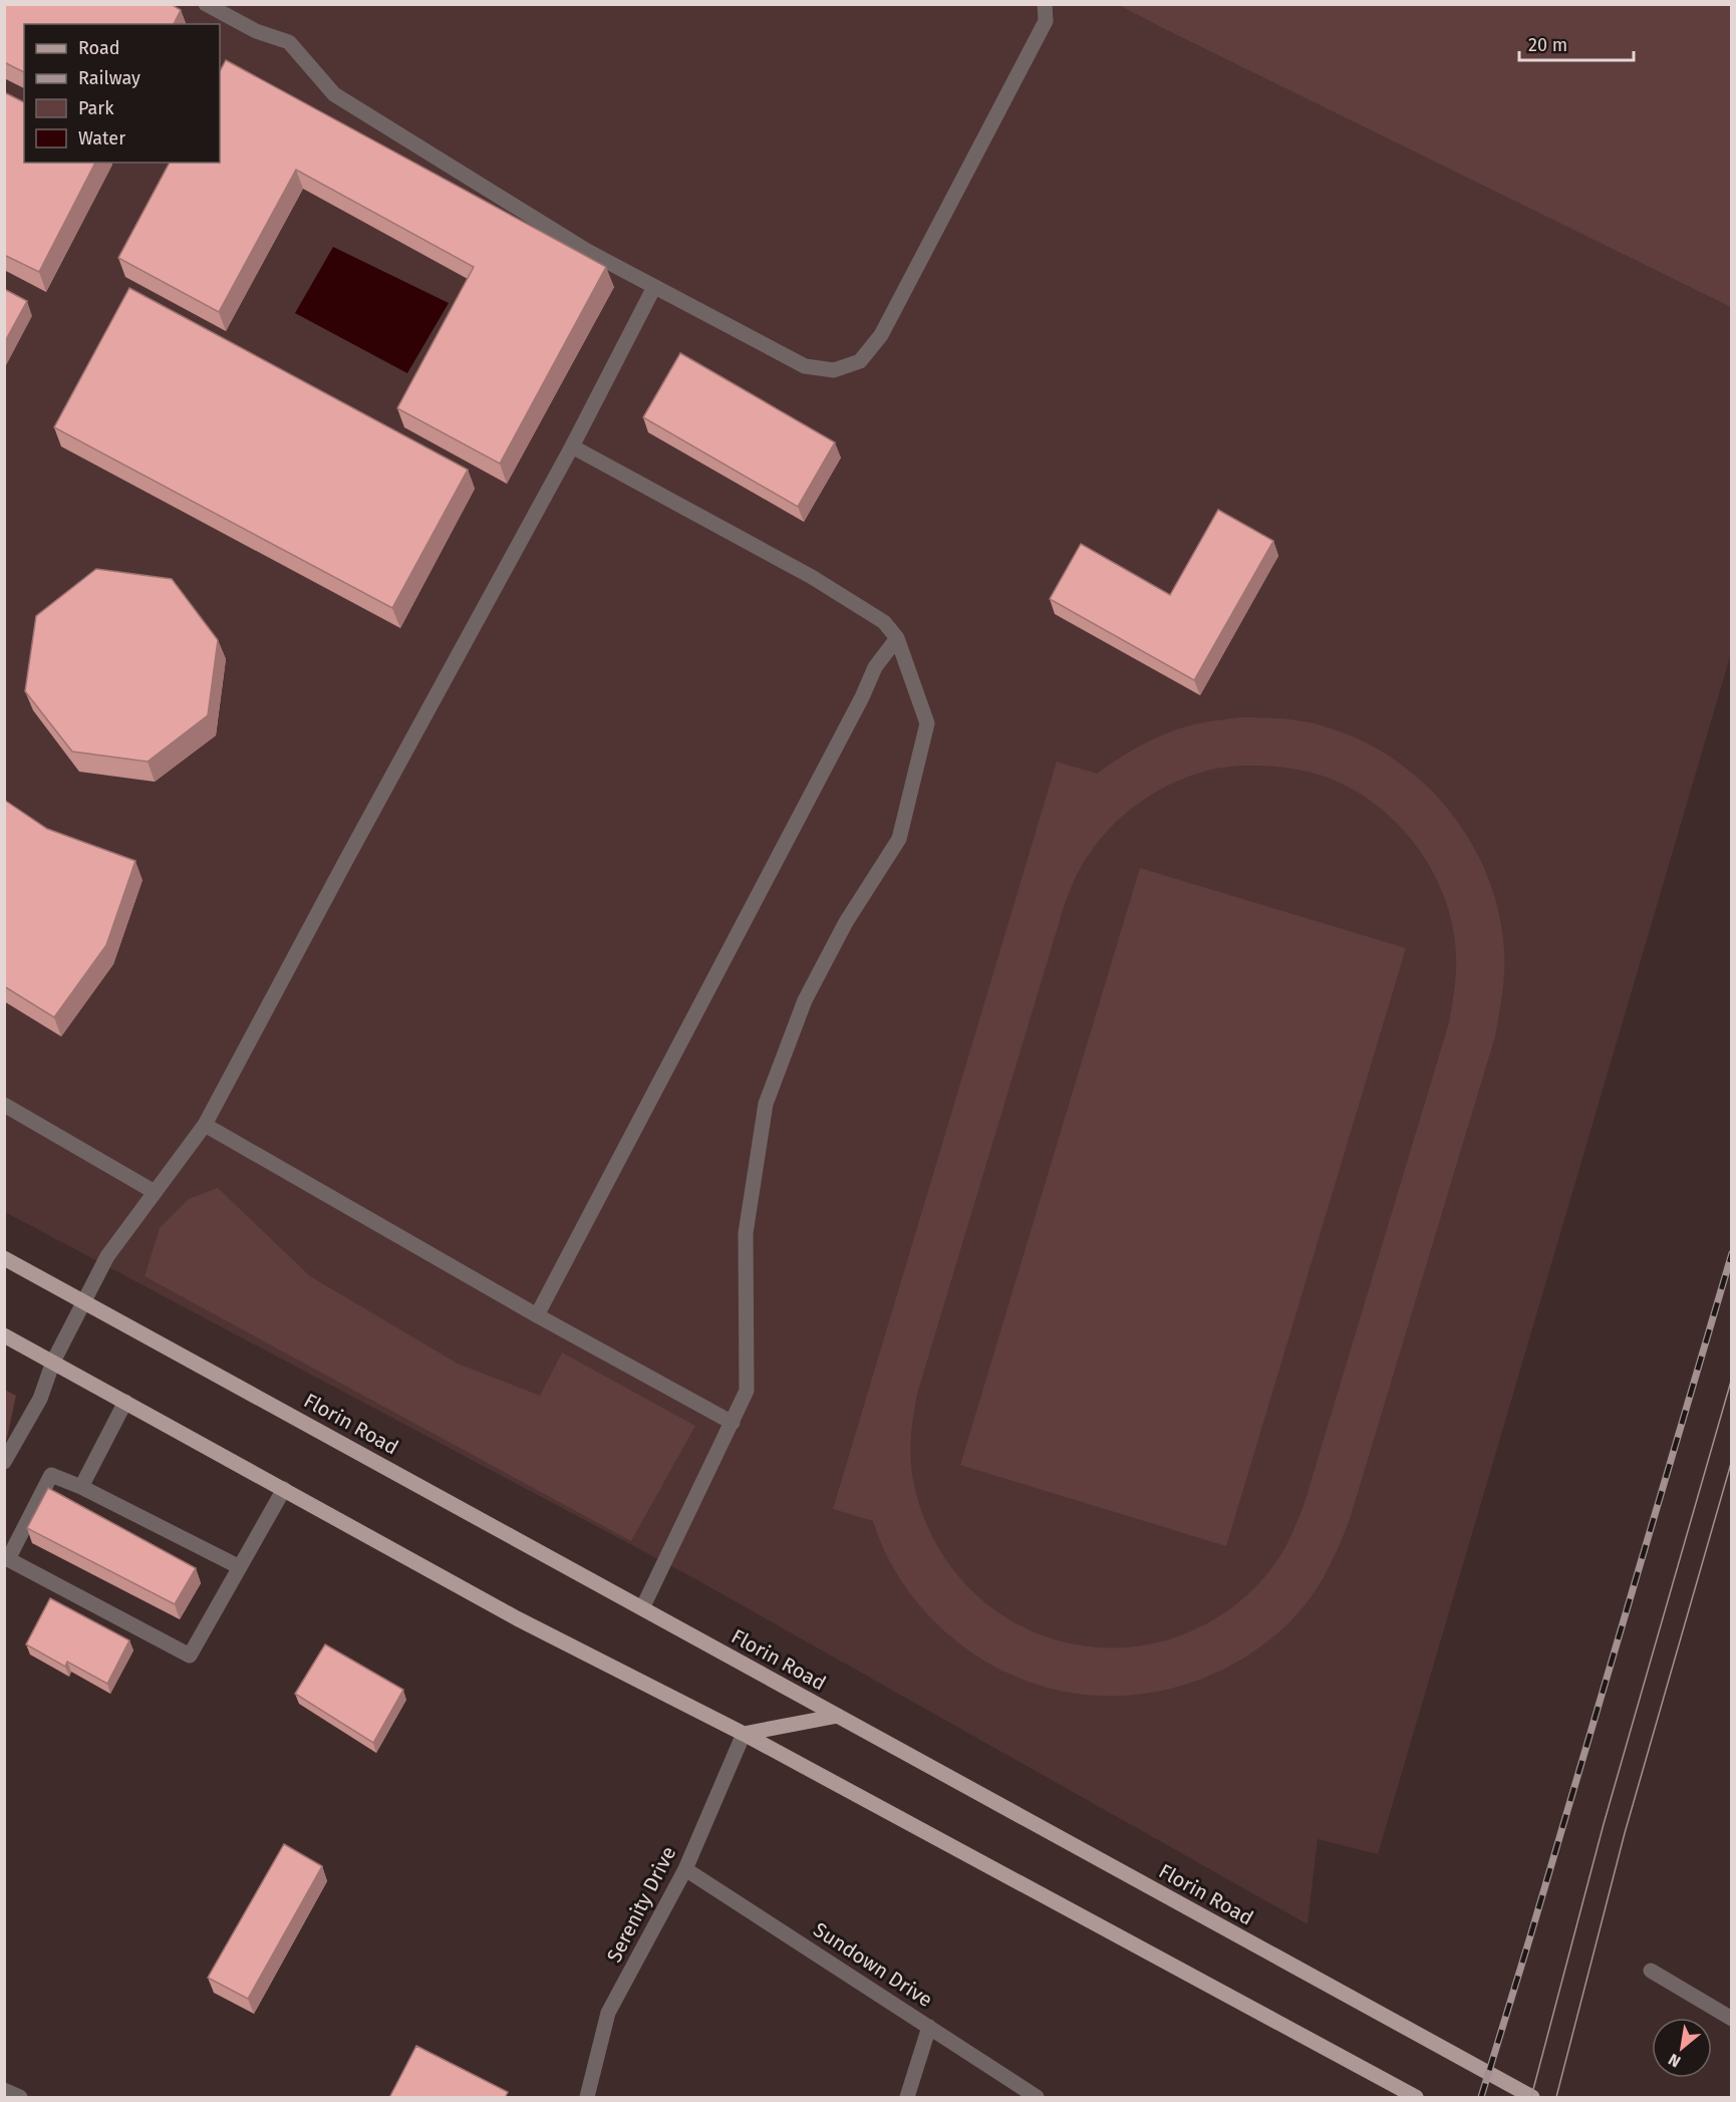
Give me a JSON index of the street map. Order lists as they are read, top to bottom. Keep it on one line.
{"streets":{"main road":["Florin Road"],"street":["Serenity Drive","Sundown Drive"]},"crossings":[["Serenity Drive","Sundown Drive"]],"legend":["Road","Railway","Park","Water"],"scale_bar":"20 m","north":"bottom left"}
